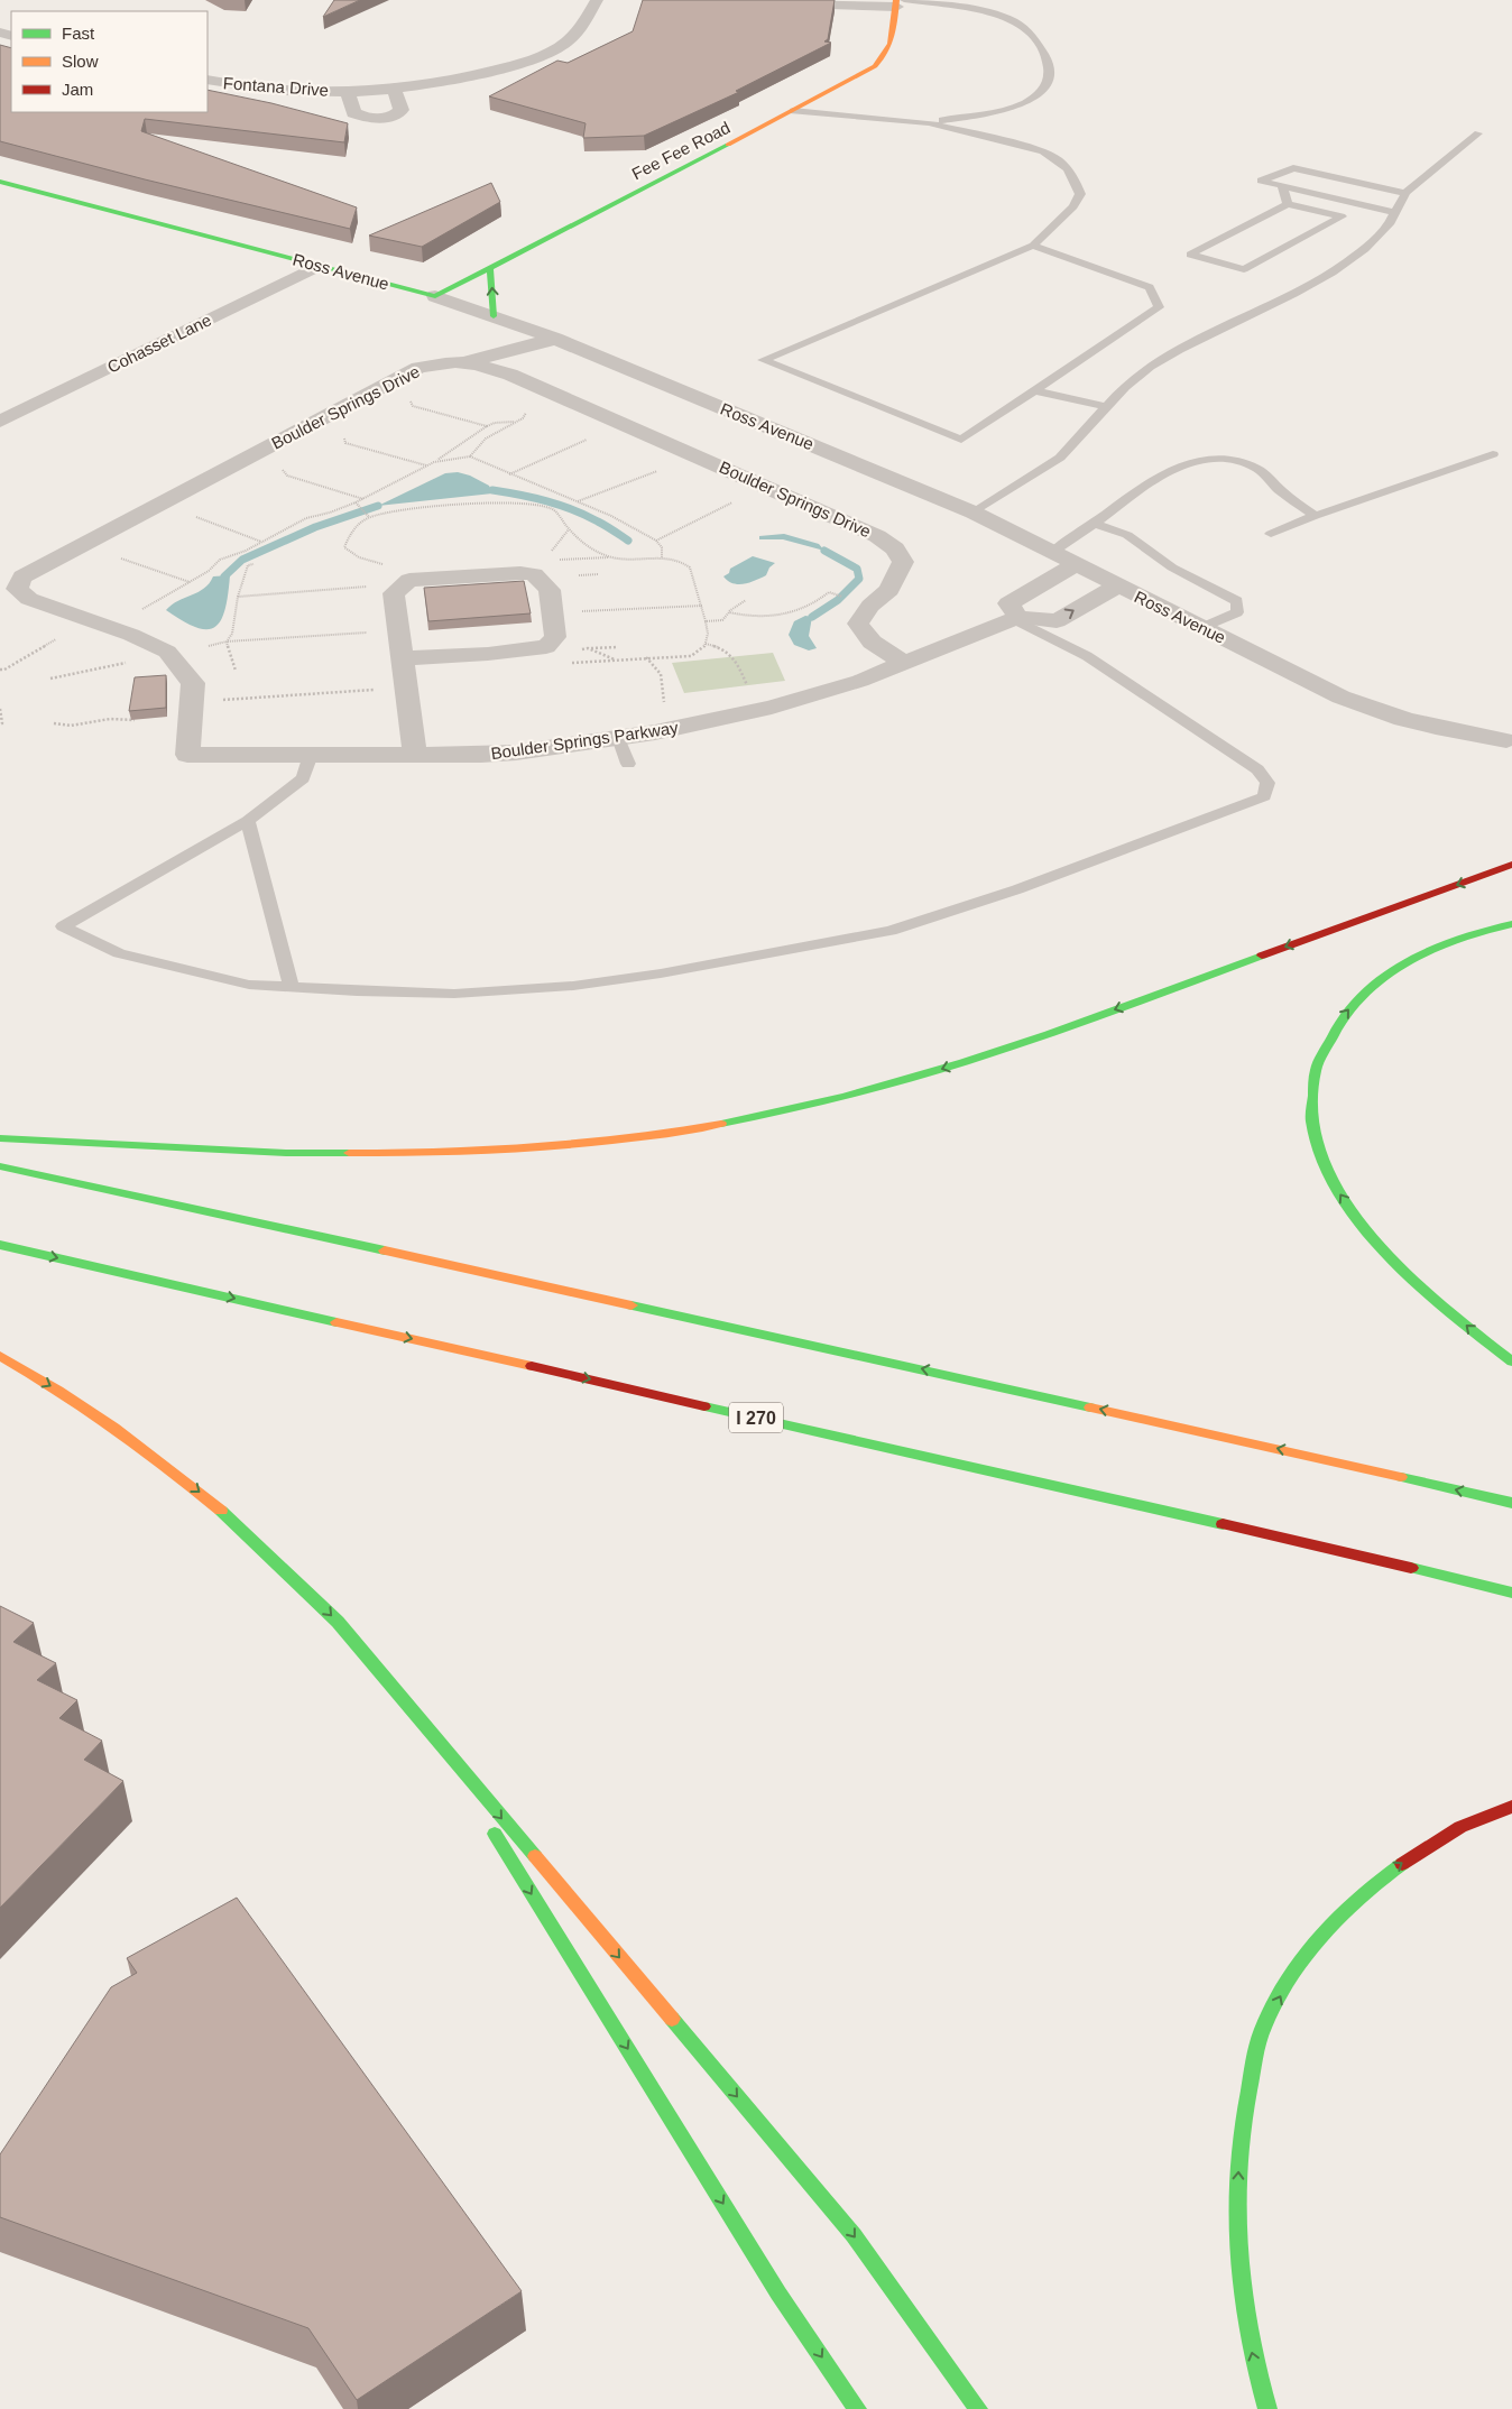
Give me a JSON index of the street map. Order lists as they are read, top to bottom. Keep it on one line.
{"streets":{"main road":["Fee Fee Road","Ross Avenue","I 270"],"street":["Fontana Drive","Cohasset Lane","Boulder Springs Drive","Boulder Springs Parkway"]},"crossings":[["Fee Fee Road","Ross Avenue"],["Ross Avenue","Cohasset Lane"],["Boulder Springs Drive","Boulder Springs Parkway"]],"legend":["Fast","Slow","Jam"]}
